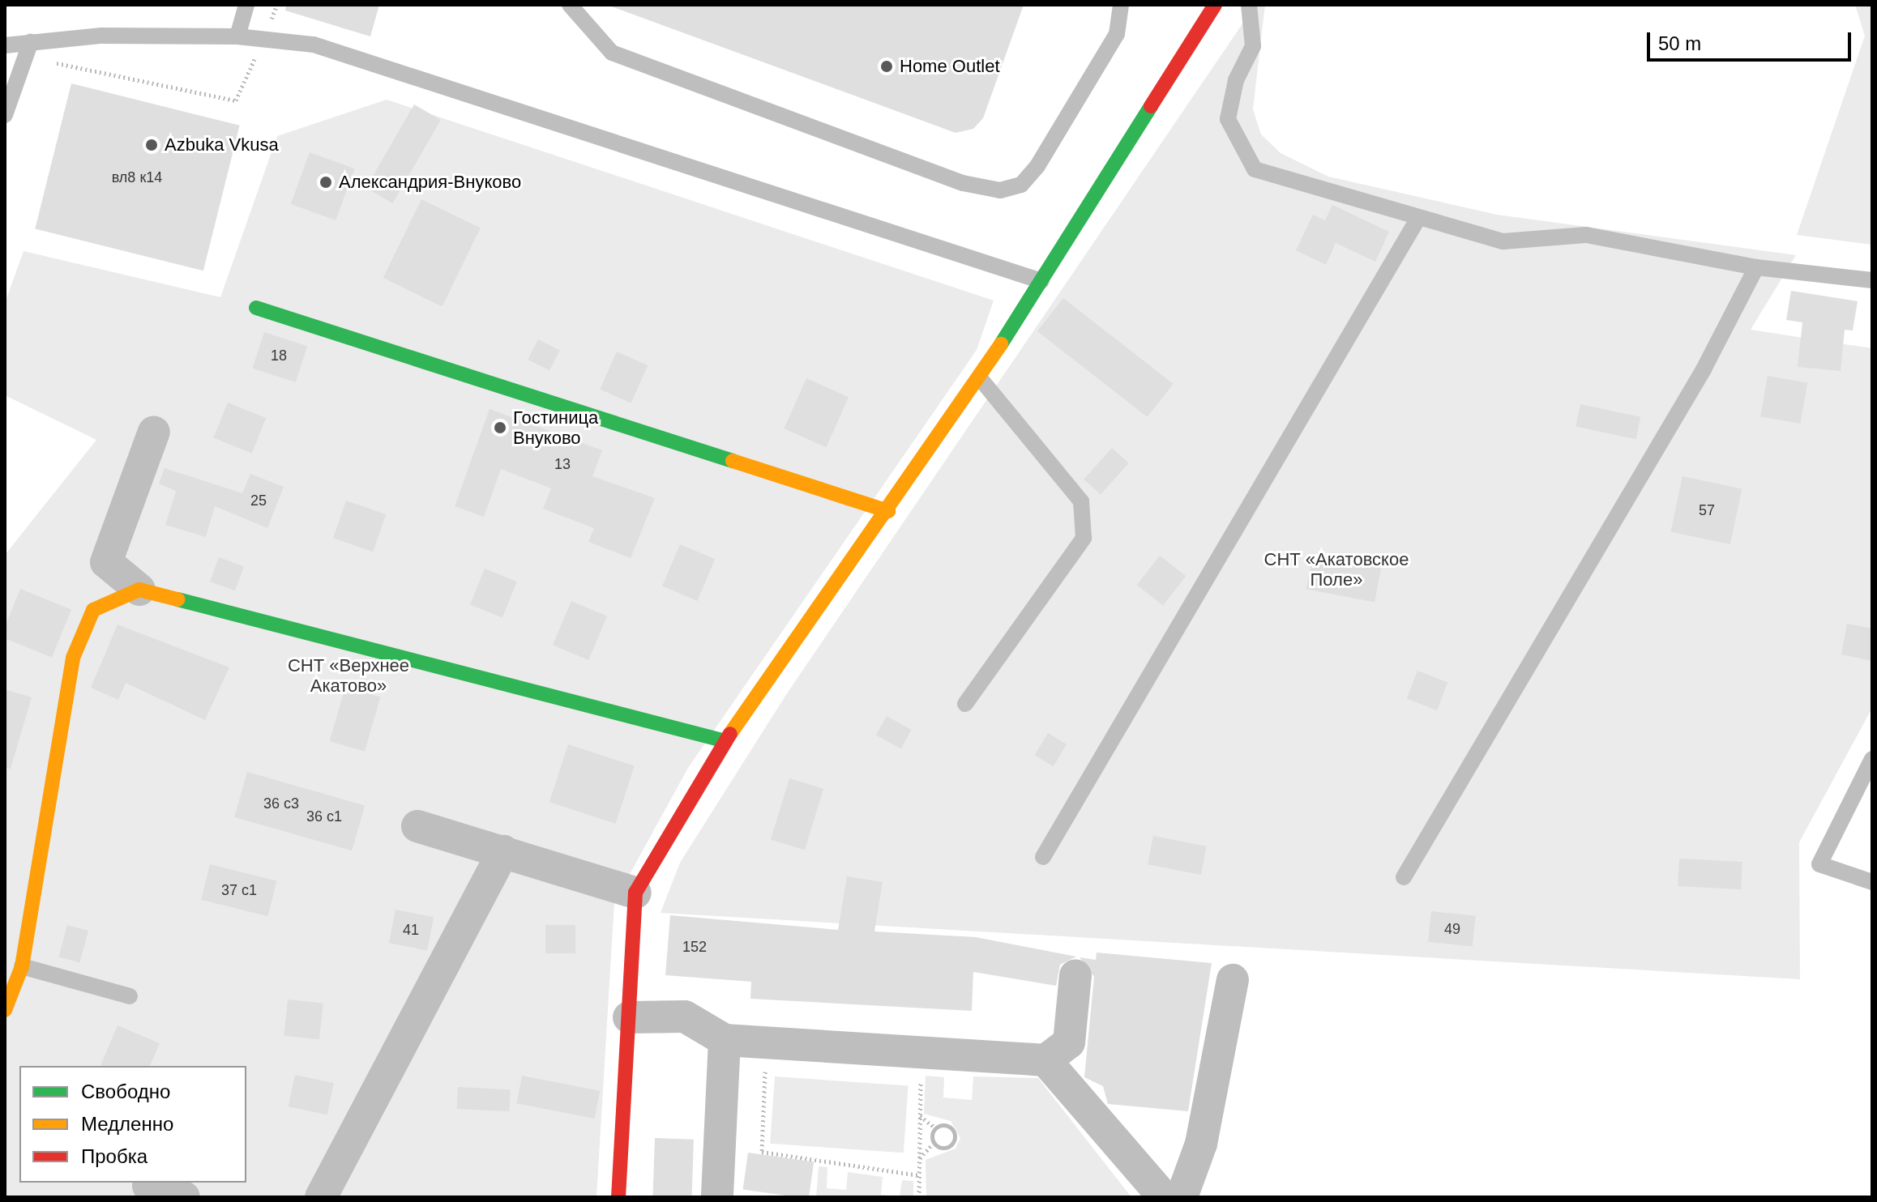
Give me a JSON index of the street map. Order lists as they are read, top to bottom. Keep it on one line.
{"parks":["СНТ «Акатовское Поле»","СНТ «Верхнее Акатово»"],"places":["Home Outlet","Azbuka Vkusa","Александрия-Внуково","Гостиница Внуково"],"house_numbers":["вл8 к14","18","13","25","57","36 с3","36 с1","37 с1","49","41","152"],"legend":["Свободно","Медленно","Пробка"],"scale_bar":"50 m"}
